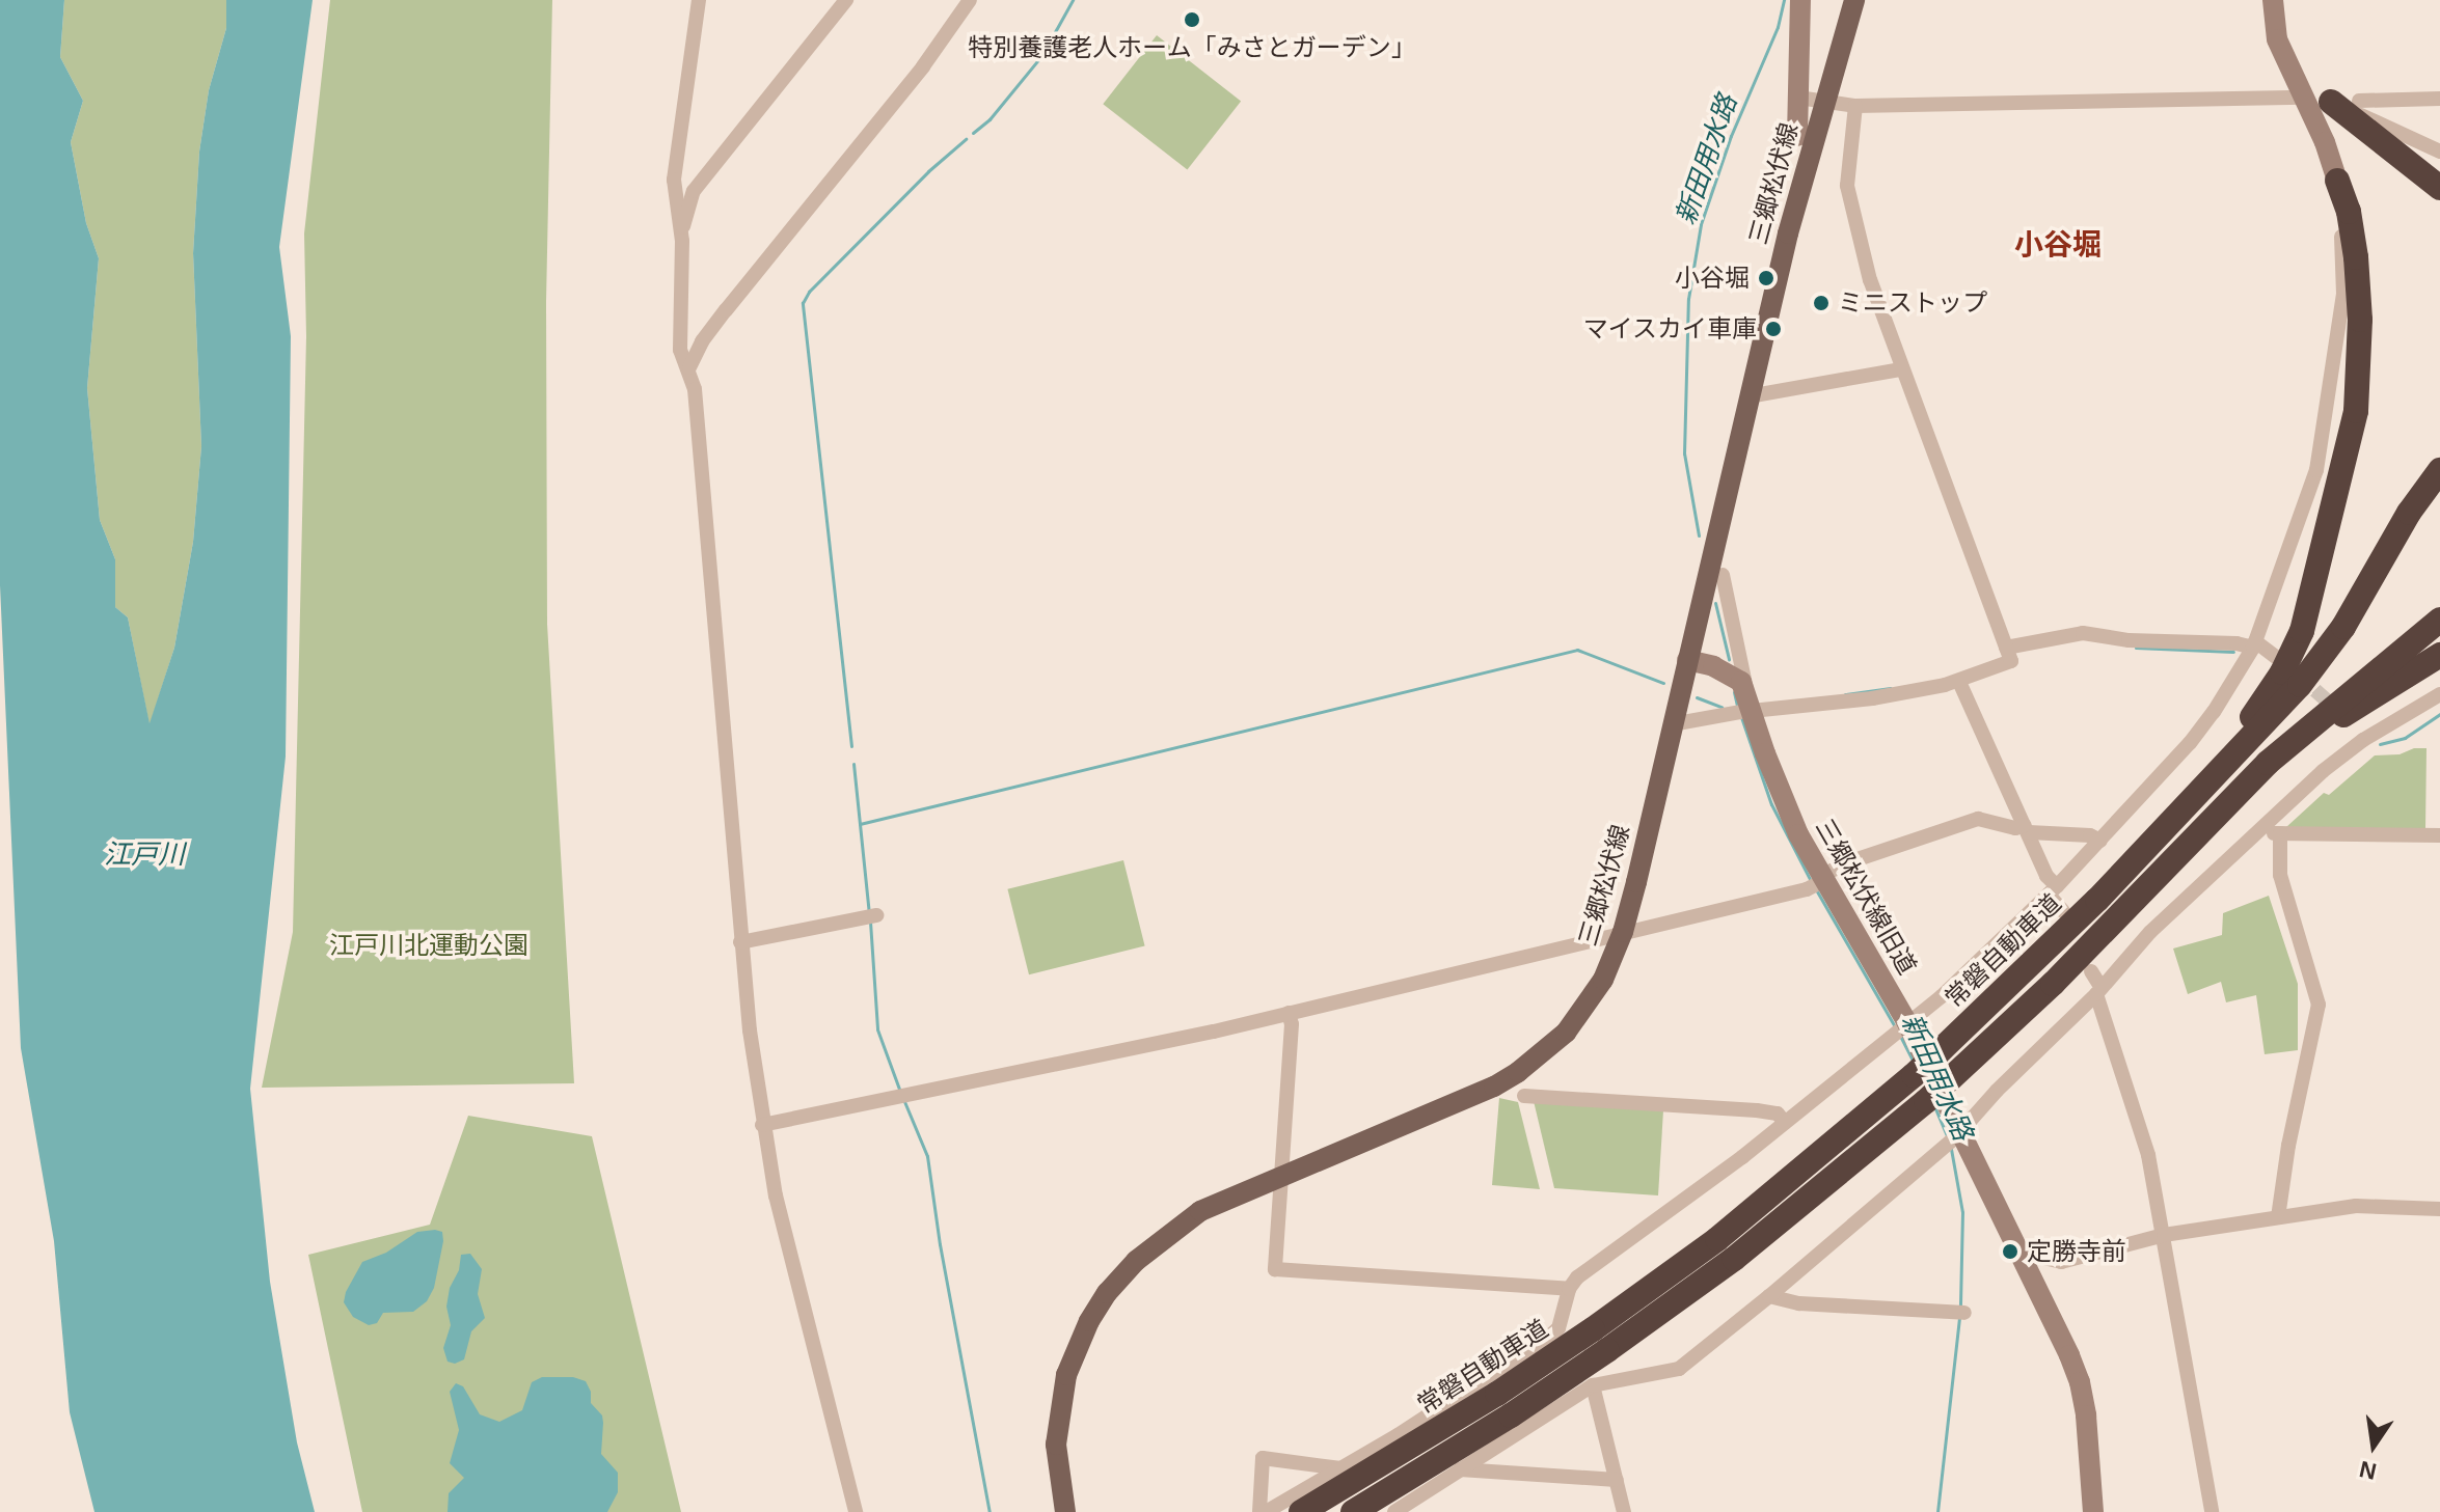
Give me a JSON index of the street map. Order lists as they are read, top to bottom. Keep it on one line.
{"streets":{"highway":["常磐自動車道"],"main road":["三郷松伏線"],"street":["三郷松伏線旧道"]},"districts":["小谷堀"],"water":["新田用水路","江戸川"],"parks":["江戸川北運動公園"],"places":["特別養護老人ホーム「みさとガーデン」","小谷堀","ミニストップ","マイスカイ車庫","定勝寺前"],"north":"bottom"}
